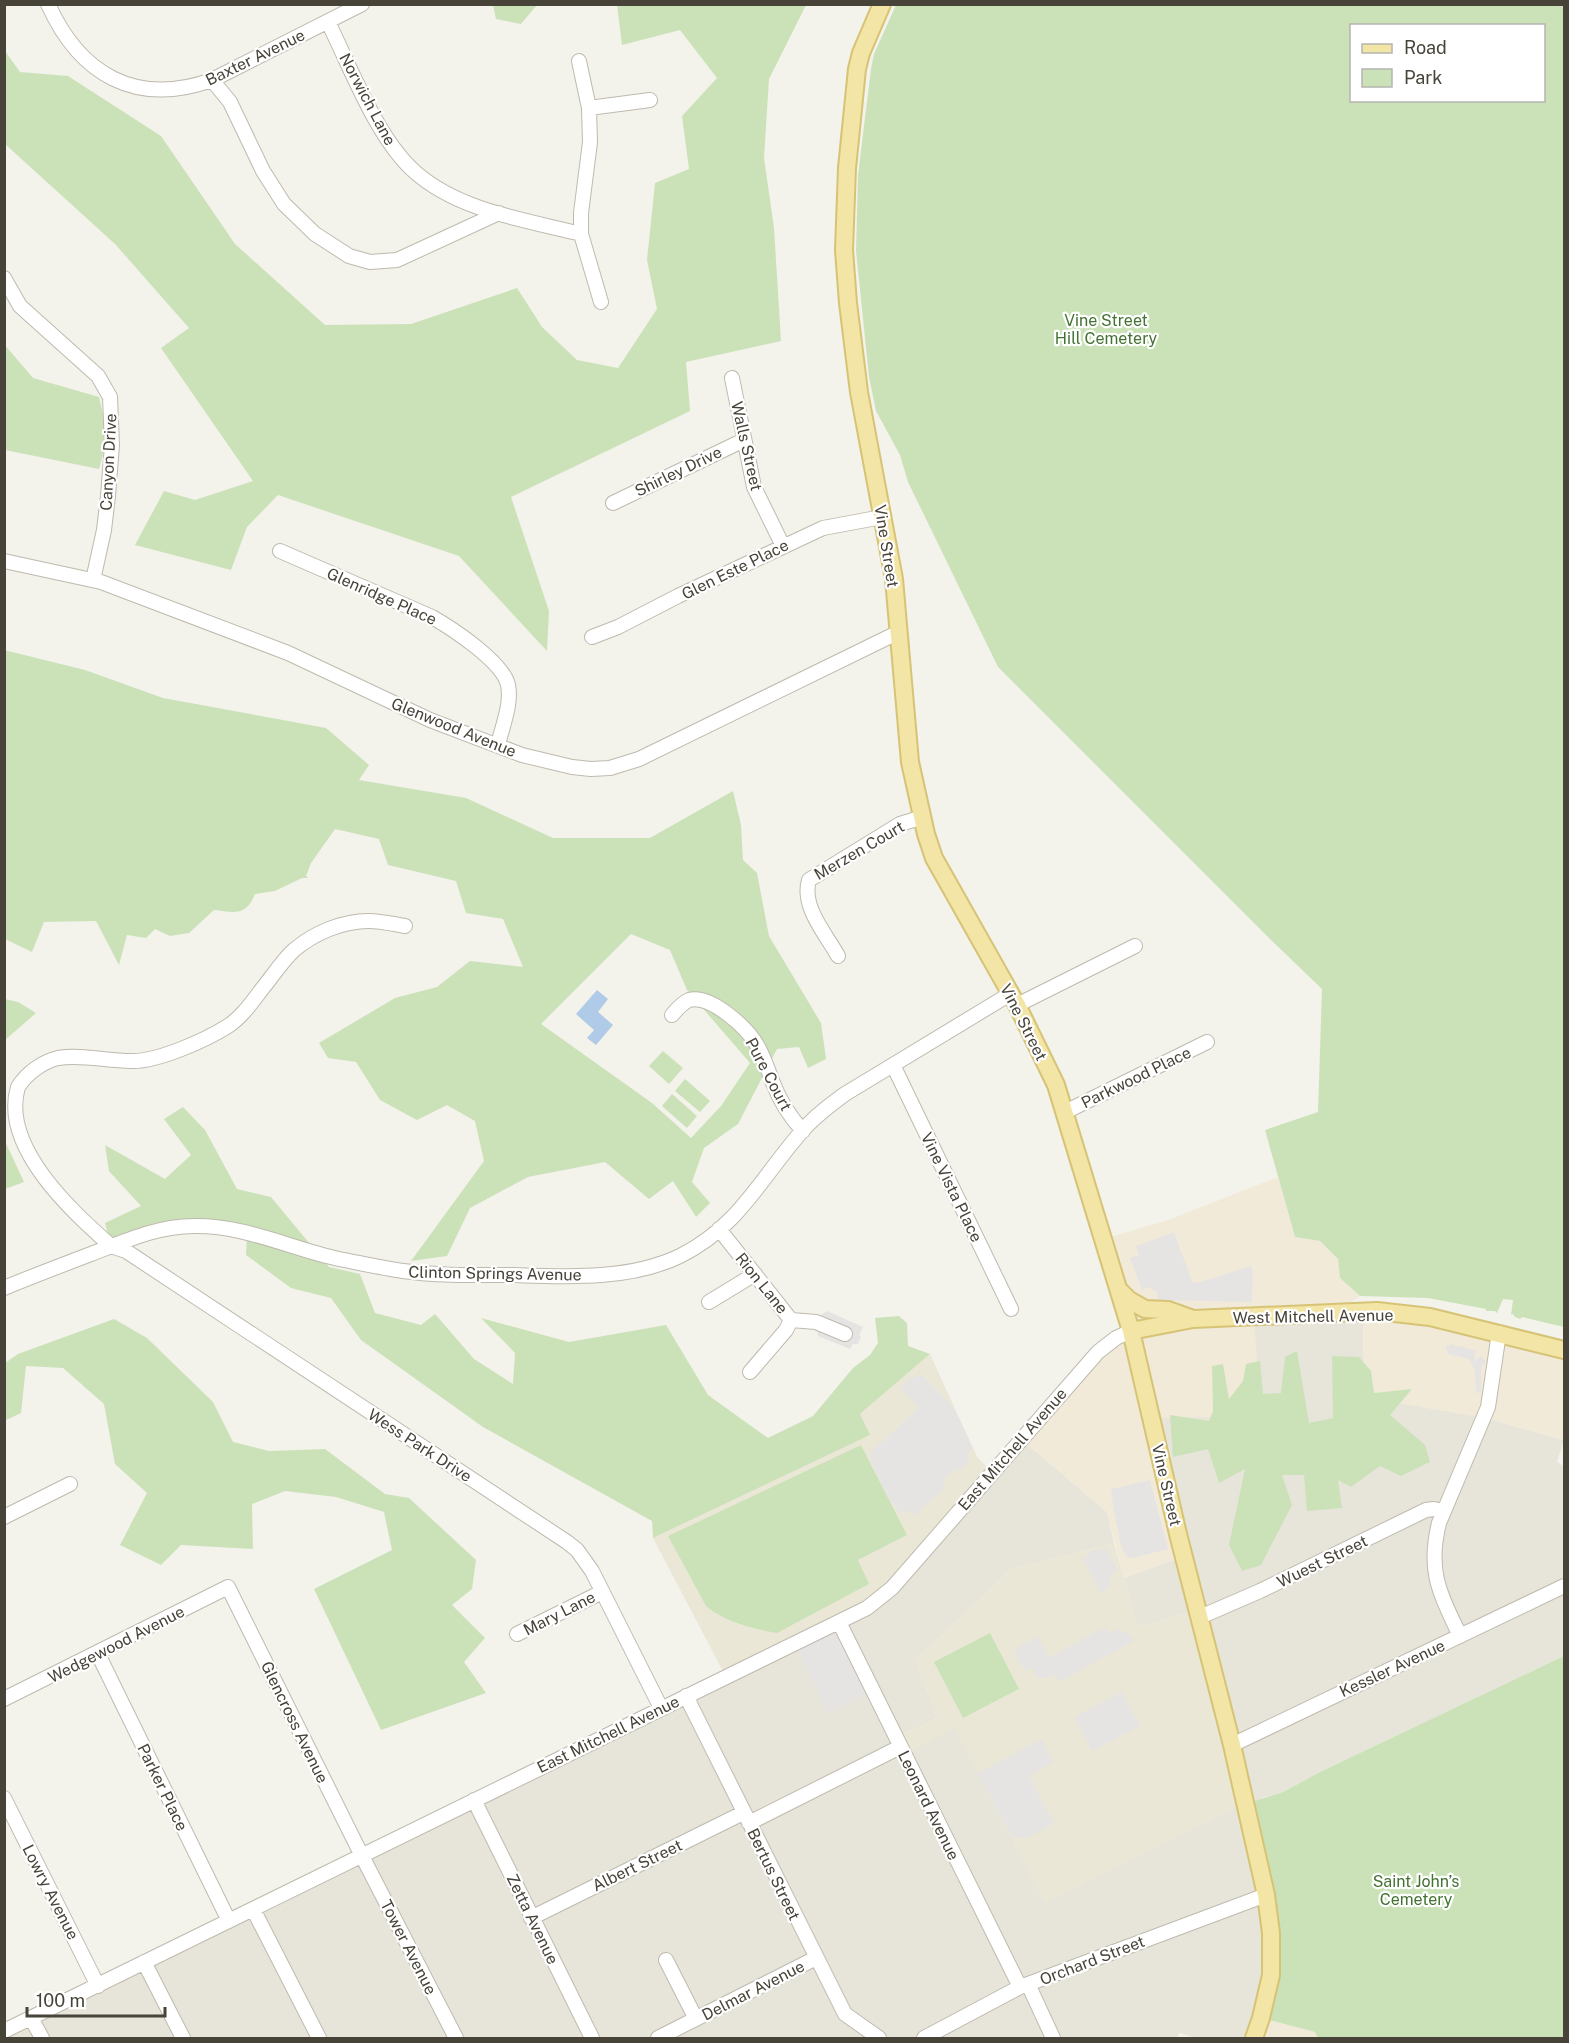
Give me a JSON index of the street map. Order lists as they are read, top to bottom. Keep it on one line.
{"streets":{"main road":["Vine Street","West Mitchell Avenue"],"street":["Baxter Avenue","Norwich Lane","Walls Street","Canyon Drive","Shirley Drive","Glen Este Place","Glenridge Place","Glenwood Avenue","Merzen Court","Pure Court","Parkwood Place","Vine Vista Place","Clinton Springs Avenue","Rion Lane","Wess Park Drive","East Mitchell Avenue","Wuest Street","Mary Lane","Wedgewood Avenue","Kessler Avenue","Glencross Avenue","Parker Place","Leonard Avenue","Albert Street","Bertus Street","Lowry Avenue","Zetta Avenue","Tower Avenue","Orchard Street","Delmar Avenue"]},"crossings":[["Baxter Avenue","Norwich Lane"],["Walls Street","Shirley Drive"],["Walls Street","Glen Este Place"],["Canyon Drive","Glenwood Avenue"],["Vine Street","Glen Este Place"],["Vine Street","Glenwood Avenue"],["Vine Street","Merzen Court"],["Vine Street","Parkwood Place"],["Vine Street","Clinton Springs Avenue"],["Vine Street","West Mitchell Avenue"],["Vine Street","East Mitchell Avenue"],["Vine Street","Wuest Street"],["Vine Street","Kessler Avenue"],["Vine Street","Orchard Street"],["Glenridge Place","Glenwood Avenue"],["Pure Court","Clinton Springs Avenue"],["Vine Vista Place","Clinton Springs Avenue"],["Clinton Springs Avenue","Rion Lane"],["Clinton Springs Avenue","Wess Park Drive"],["West Mitchell Avenue","East Mitchell Avenue"],["West Mitchell Avenue","Kessler Avenue"],["Wess Park Drive","East Mitchell Avenue"],["Wess Park Drive","Mary Lane"],["East Mitchell Avenue","Glencross Avenue"],["East Mitchell Avenue","Parker Place"],["East Mitchell Avenue","Leonard Avenue"],["East Mitchell Avenue","Bertus Street"],["East Mitchell Avenue","Lowry Avenue"],["East Mitchell Avenue","Zetta Avenue"],["East Mitchell Avenue","Tower Avenue"],["Wuest Street","Kessler Avenue"],["Wedgewood Avenue","Glencross Avenue"],["Wedgewood Avenue","Parker Place"],["Glencross Avenue","Tower Avenue"],["Leonard Avenue","Albert Street"],["Leonard Avenue","Orchard Street"],["Albert Street","Bertus Street"],["Albert Street","Zetta Avenue"],["Bertus Street","Delmar Avenue"]],"parks":["Vine Street Hill Cemetery","Saint John’s Cemetery"],"legend":["Road","Park"],"scale_bar":"100 m"}
